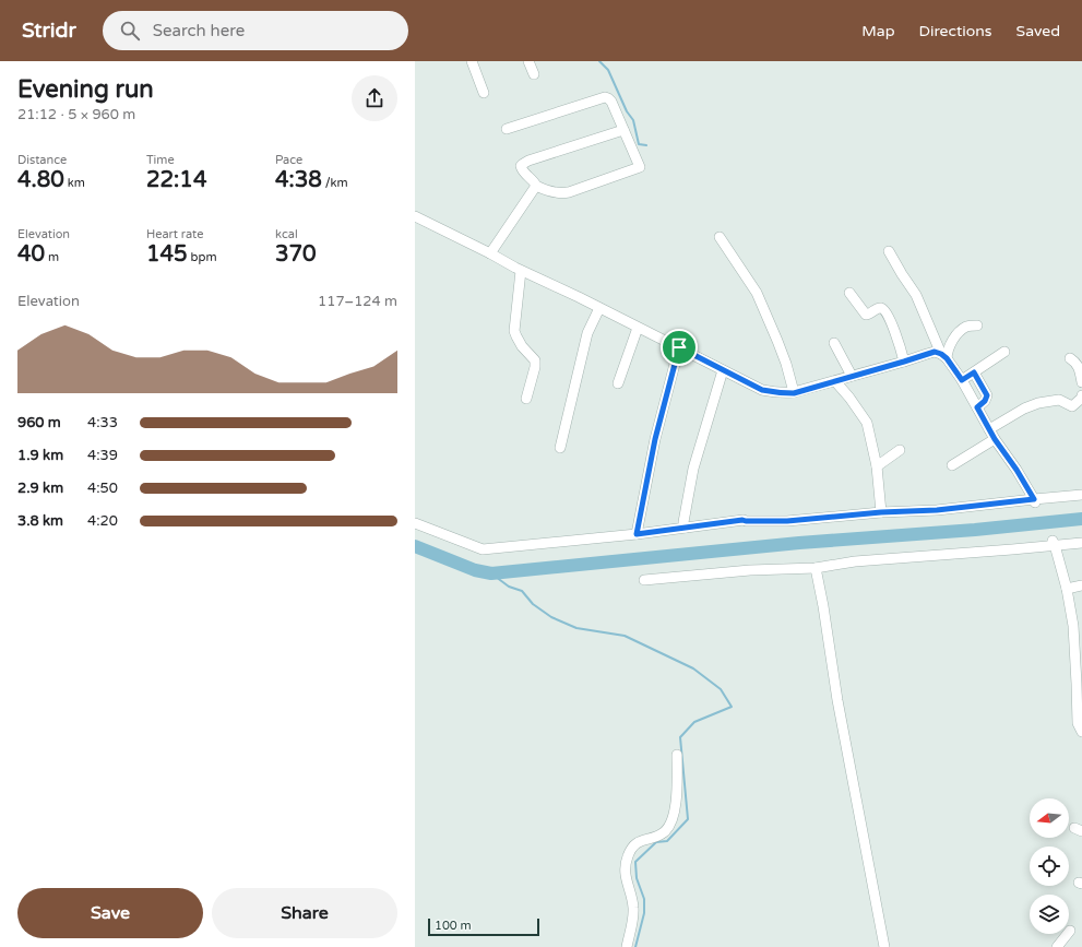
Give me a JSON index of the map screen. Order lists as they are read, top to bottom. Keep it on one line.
{"scale_bar":"100 m","north":"left","page":{"header":"Stridr","search":"Search here","nav":["Map","Directions","Saved"],"heading":["Evening run","21:12 · 5 × 960 m"],"stats":[["Distance","4.80 km"],["Time","22:14"],["Pace","4:38 /km"],["Elevation","40 m"],["Heart rate","145 bpm"],["kcal","370"]],"chart":["Elevation","117–124 m"],"list":[{"name":"960 m","note":"4:33"},{"name":"1.9 km","note":"4:39"},{"name":"2.9 km","note":"4:50"},{"name":"3.8 km","note":"4:20"}],"buttons":["Save","Share"],"scale":"100 m"}}
